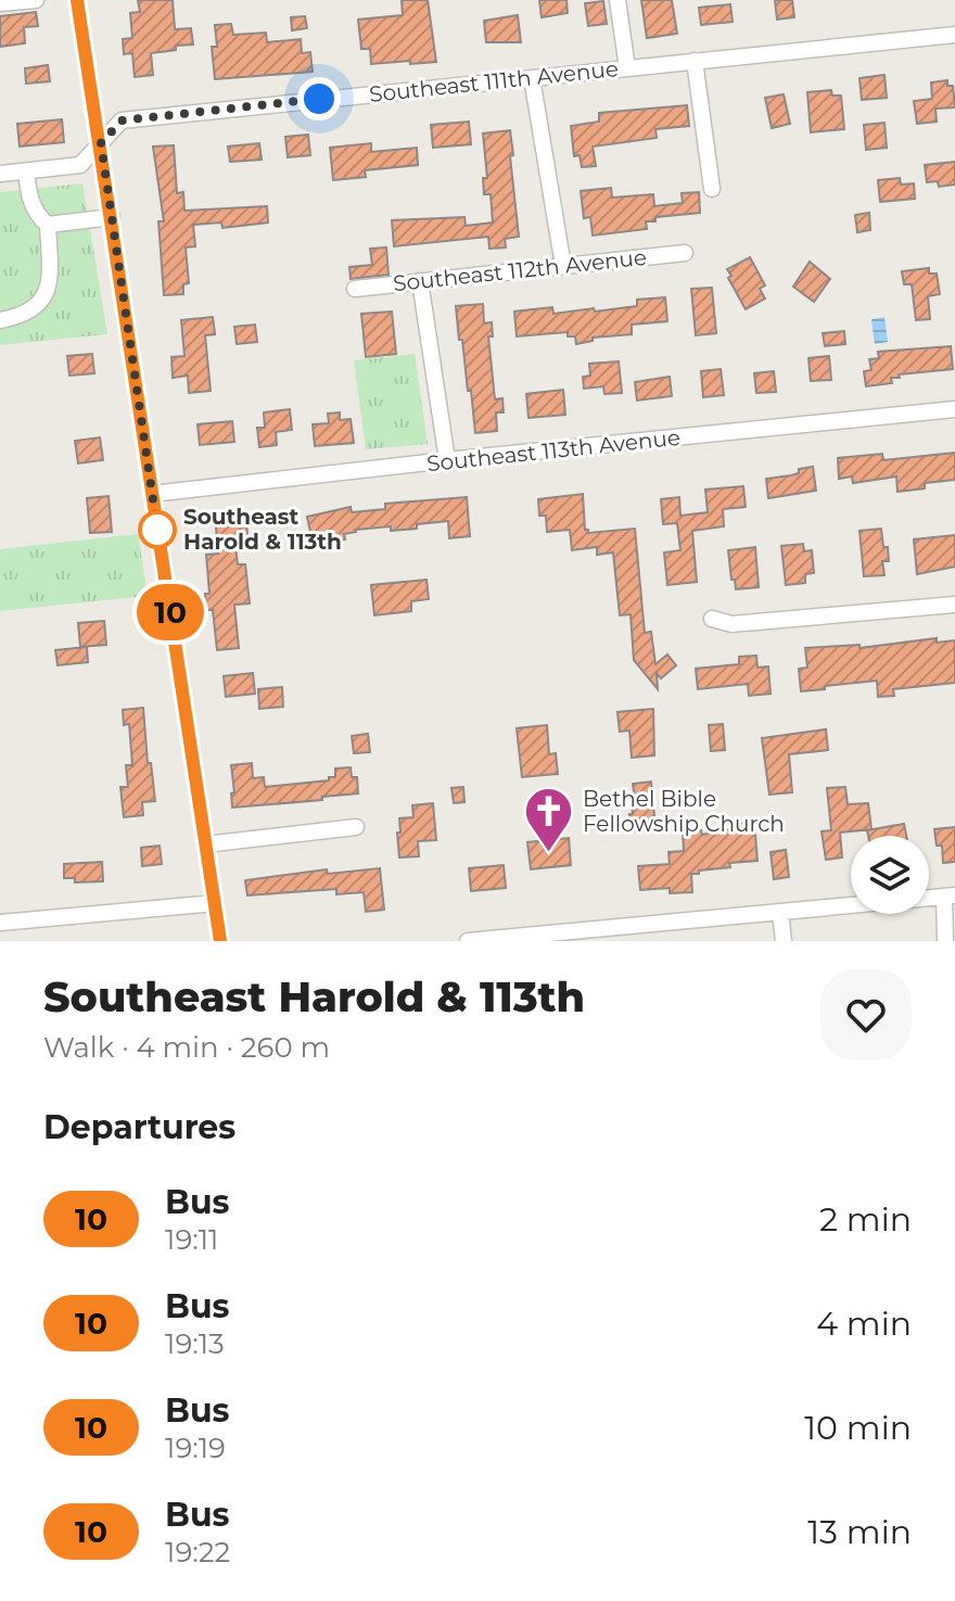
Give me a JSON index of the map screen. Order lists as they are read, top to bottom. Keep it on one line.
{"streets":{"street":["Southeast 111th Avenue","Southeast 112th Avenue","Southeast 113th Avenue"]},"places":{"other":["Southeast Harold & 113th"],"church":["Bethel Bible Fellowship Church"]},"lines":["bus line 10"],"page":{"on_map":"10","heading":[["Southeast Harold & 113th","Walk · 4 min · 260 m"],"Departures"],"list":[{"mark":"10","name":"Bus","note":"19:11","value":"2 min"},{"mark":"10","name":"Bus","note":"19:13","value":"4 min"},{"mark":"10","name":"Bus","note":"19:19","value":"10 min"},{"mark":"10","name":"Bus","note":"19:22","value":"13 min"}]}}
